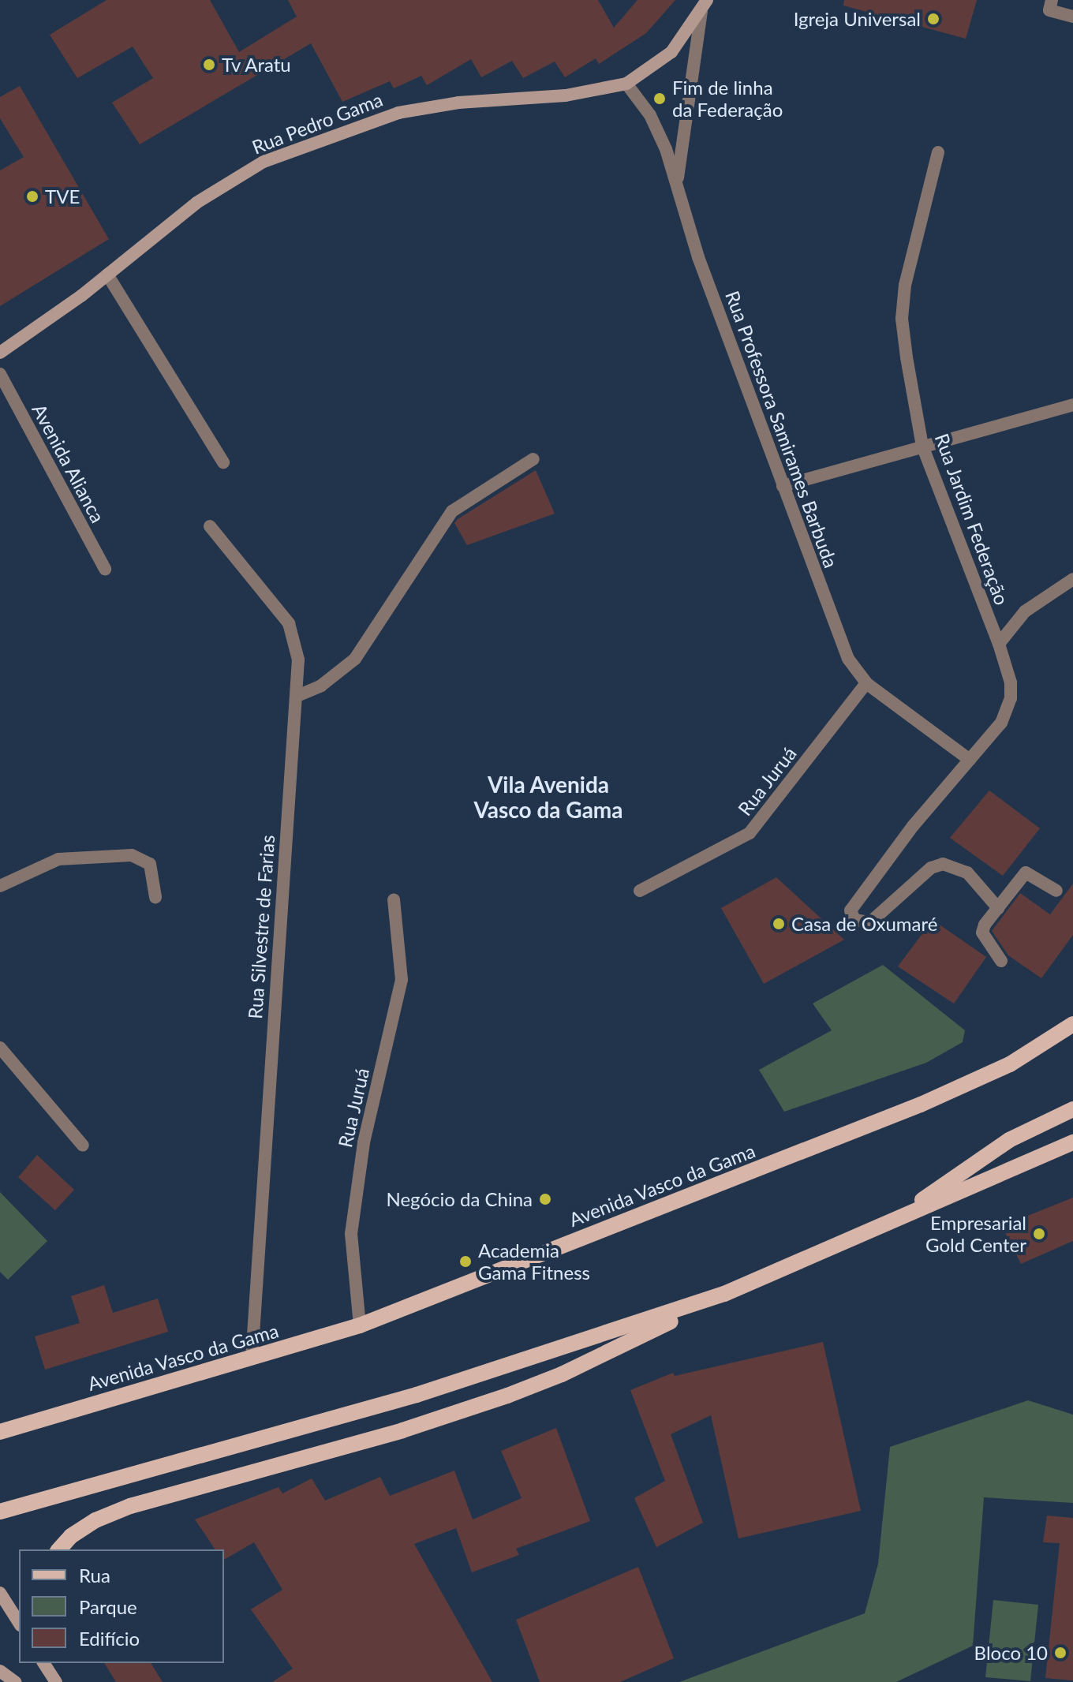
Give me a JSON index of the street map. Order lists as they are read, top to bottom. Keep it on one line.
{"streets":{"main road":["Avenida Vasco da Gama"],"street":["Rua Pedro Gama","Rua Professora Samirames Barbuda","Avenida Alianca","Rua Jardim Federação","Rua Juruá","Rua Silvestre de Farias"]},"crossings":[["Rua Pedro Gama","Rua Professora Samirames Barbuda"],["Rua Professora Samirames Barbuda","Rua Juruá"],["Rua Juruá","Avenida Vasco da Gama"],["Rua Silvestre de Farias","Avenida Vasco da Gama"]],"districts":["Vila Avenida Vasco da Gama"],"places":["Igreja Universal","Tv Aratu","Fim de linha da Federação","TVE","Casa de Oxumaré","Negócio da China","Empresarial Gold Center","Academia Gama Fitness","Bloco 10"],"legend":["Rua","Parque","Edifício"]}
